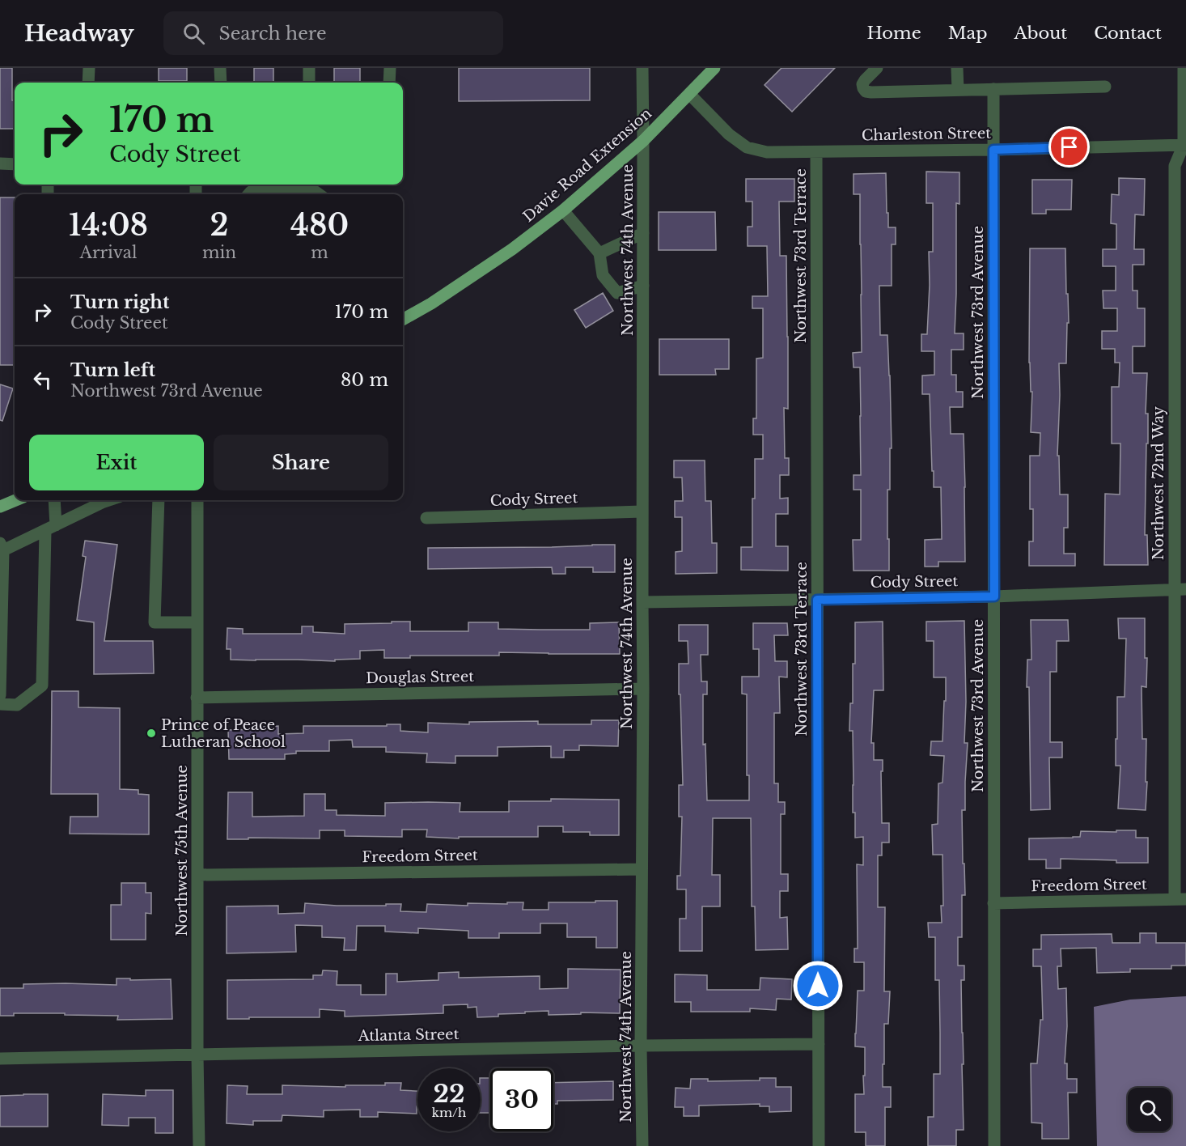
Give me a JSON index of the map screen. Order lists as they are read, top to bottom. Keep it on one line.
{"streets":{"main road":["Davie Road Extension"],"street":["Charleston Street","Northwest 74th Avenue","Northwest 73rd Terrace","Northwest 73rd Avenue","Northwest 72nd Way","Cody Street","Douglas Street","Northwest 75th Avenue","Freedom Street","Atlanta Street"]},"crossings":[["Charleston Street","Davie Road Extension"],["Charleston Street","Northwest 73rd Terrace"],["Charleston Street","Northwest 73rd Avenue"],["Charleston Street","Northwest 72nd Way"],["Davie Road Extension","Northwest 74th Avenue"],["Northwest 74th Avenue","Cody Street"],["Northwest 74th Avenue","Douglas Street"],["Northwest 74th Avenue","Freedom Street"],["Northwest 74th Avenue","Atlanta Street"],["Northwest 73rd Terrace","Cody Street"],["Northwest 73rd Terrace","Atlanta Street"],["Northwest 73rd Avenue","Cody Street"],["Northwest 73rd Avenue","Freedom Street"],["Northwest 72nd Way","Cody Street"],["Northwest 72nd Way","Freedom Street"],["Douglas Street","Northwest 75th Avenue"],["Northwest 75th Avenue","Freedom Street"],["Northwest 75th Avenue","Atlanta Street"]],"places":["Prince of Peace Lutheran School"],"page":{"header":"Headway","search":"Search here","nav":["Home","Map","About","Contact"],"turn":["170 m","Cody Street"],"eta":["14:08","Arrival","2","min","480","m"],"list":[{"name":"Turn right","note":"Cody Street","value":"170 m"},{"name":"Turn left","note":"Northwest 73rd Avenue","value":"80 m"}],"buttons":["Exit","Share"],"speed":"22 km/h","limit":"30"}}
